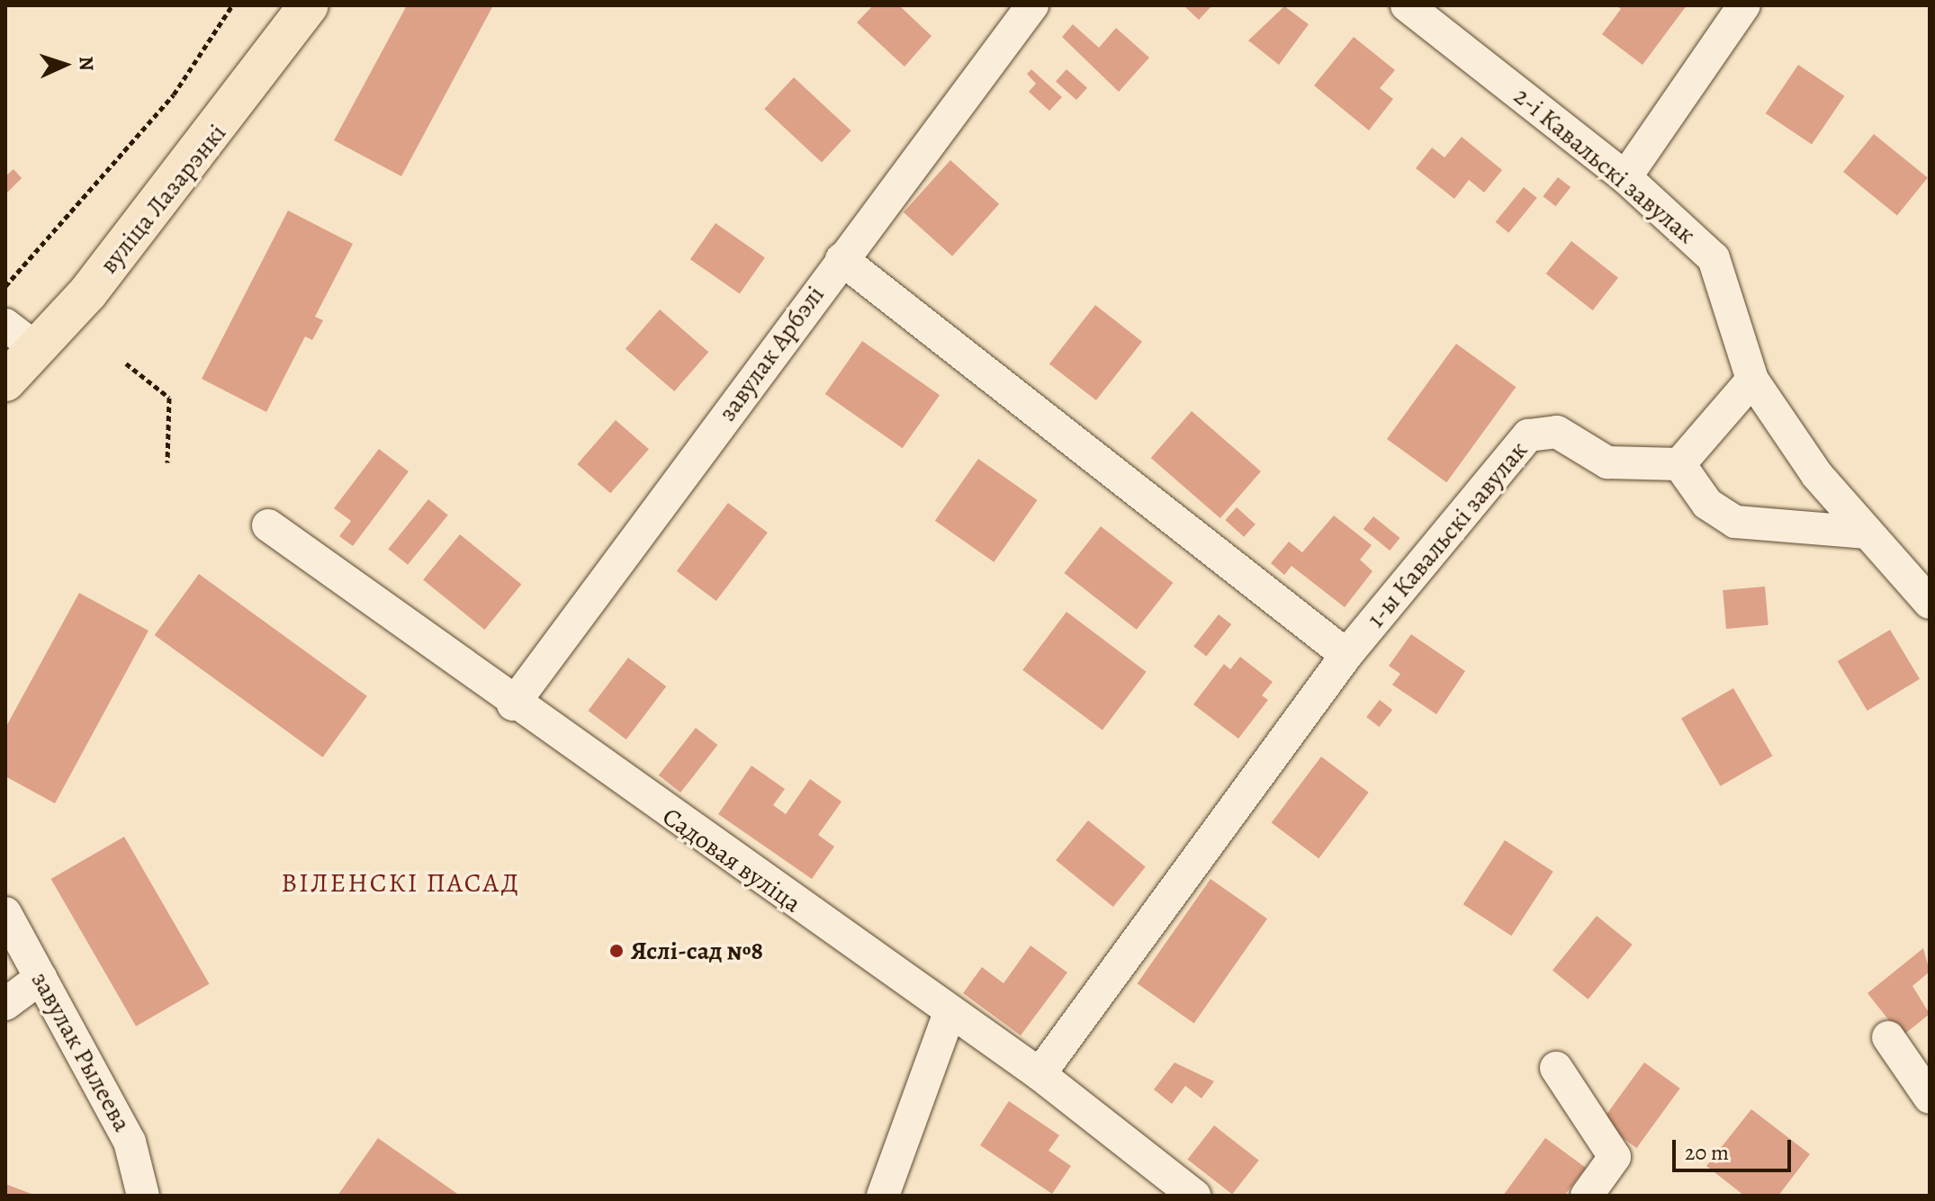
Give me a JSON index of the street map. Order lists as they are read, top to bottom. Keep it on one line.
{"streets":{"main road":["вуліца Лазарэнкі"],"street":["2-і Кавальскі завулак","завулак Арбэлі","1-ы Кавальскі завулак","Садовая вуліца","завулак Рылеева"]},"crossings":[["завулак Арбэлі","Садовая вуліца"],["1-ы Кавальскі завулак","Садовая вуліца"]],"districts":["ВІЛЕНСКІ ПАСАД"],"places":["Яслі-сад №8"],"scale_bar":"20 m","north":"right"}
